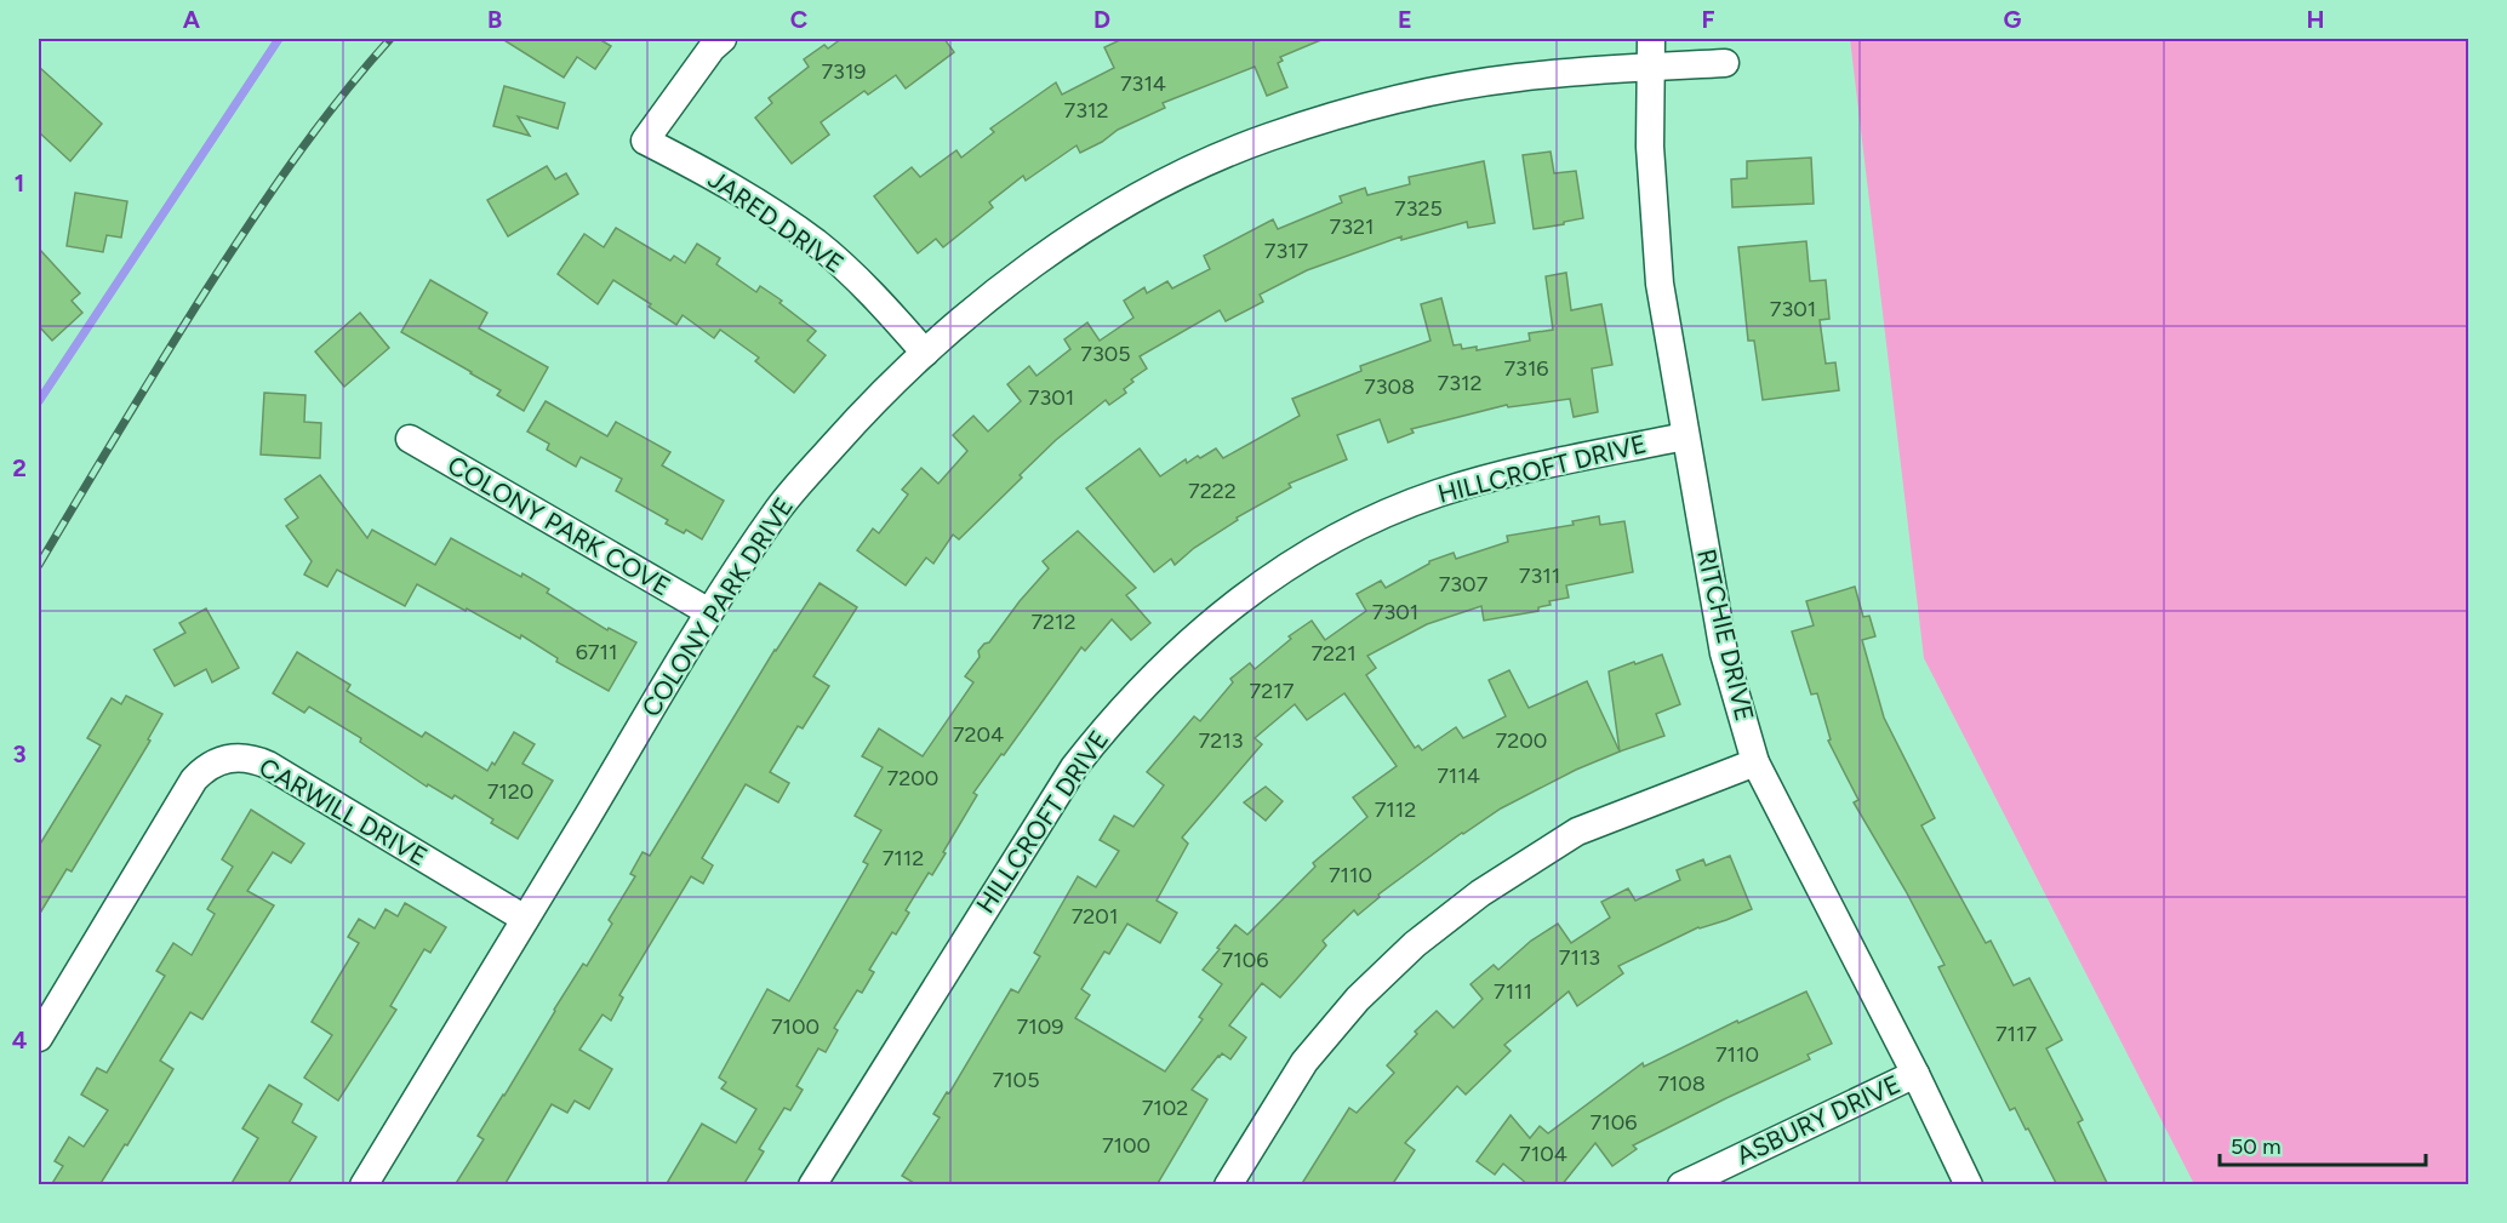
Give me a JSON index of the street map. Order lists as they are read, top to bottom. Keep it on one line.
{"streets":{"street":["JARED DRIVE","HILLCROFT DRIVE","COLONY PARK COVE","COLONY PARK DRIVE","RITCHIE DRIVE","CARWILL DRIVE","ASBURY DRIVE"]},"crossings":[["JARED DRIVE","COLONY PARK DRIVE"],["HILLCROFT DRIVE","RITCHIE DRIVE"],["COLONY PARK COVE","COLONY PARK DRIVE"],["COLONY PARK DRIVE","RITCHIE DRIVE"],["COLONY PARK DRIVE","CARWILL DRIVE"],["RITCHIE DRIVE","ASBURY DRIVE"]],"house_numbers":["7319","7314","7312","7325","7321","7317","7301","7305","7316","7312","7308","7301","7222","7311","7307","7301","7212","6711","7221","7217","7204","7213","7200","7114","7200","7120","7112","7112","7110","7201","7113","7106","7111","7100","7109","7117","7110","7105","7108","7102","7106","7100","7104"],"scale_bar":"50 m","grid":{"columns":["A","B","C","D","E","F","G","H"],"rows":["1","2","3","4"]}}
